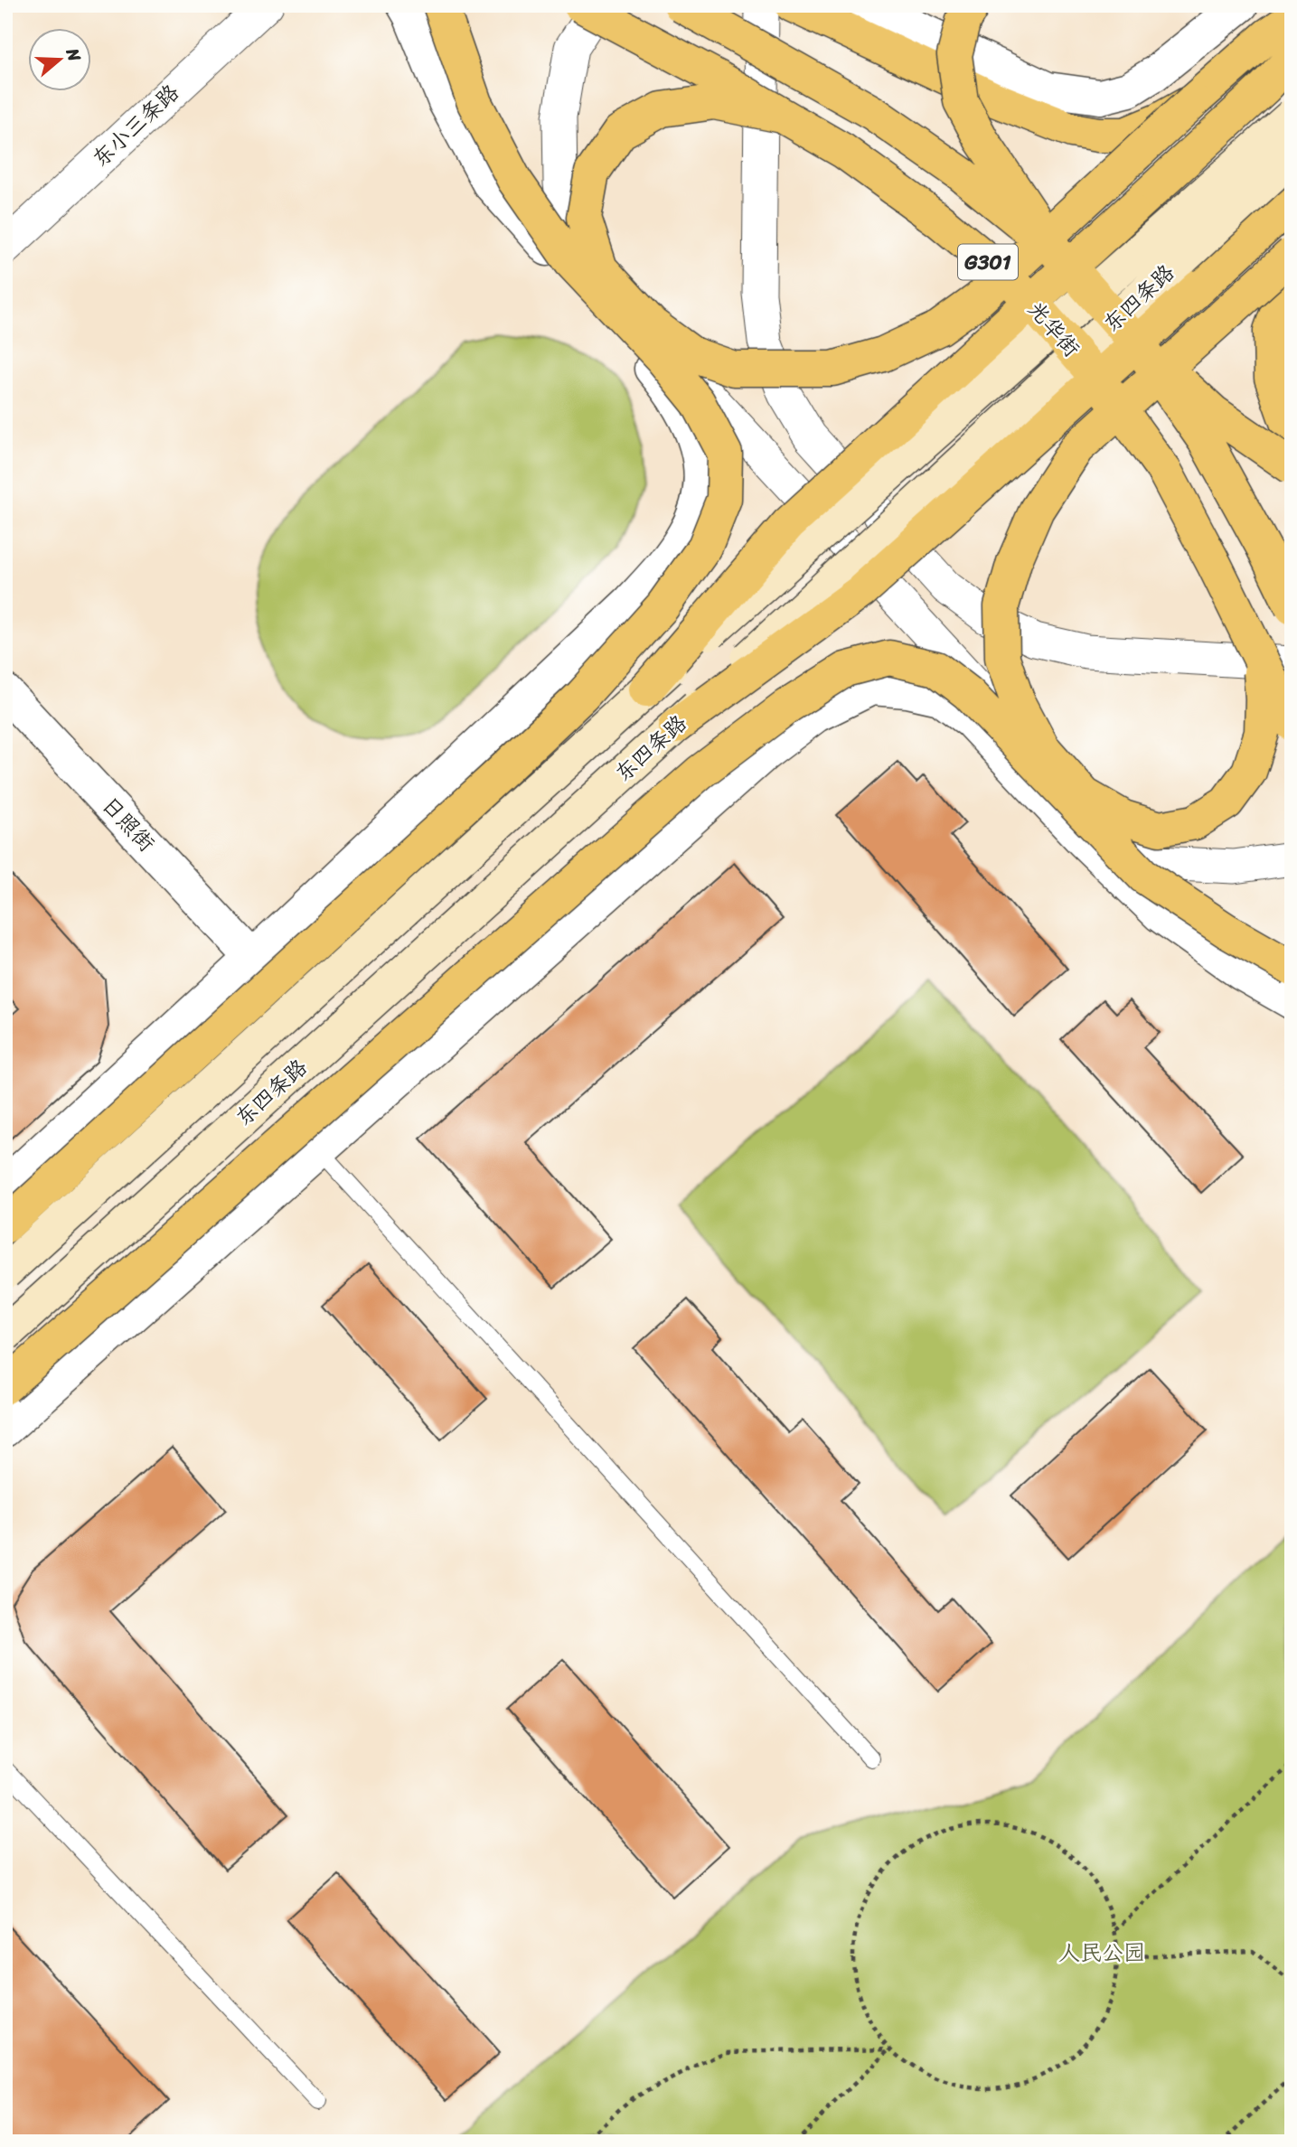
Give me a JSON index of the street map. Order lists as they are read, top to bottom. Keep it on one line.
{"streets":{"highway":["G301","光华街"],"main road":["东四条路"],"street":["东小三条路","日照街"]},"parks":["人民公园"],"north":"right"}
